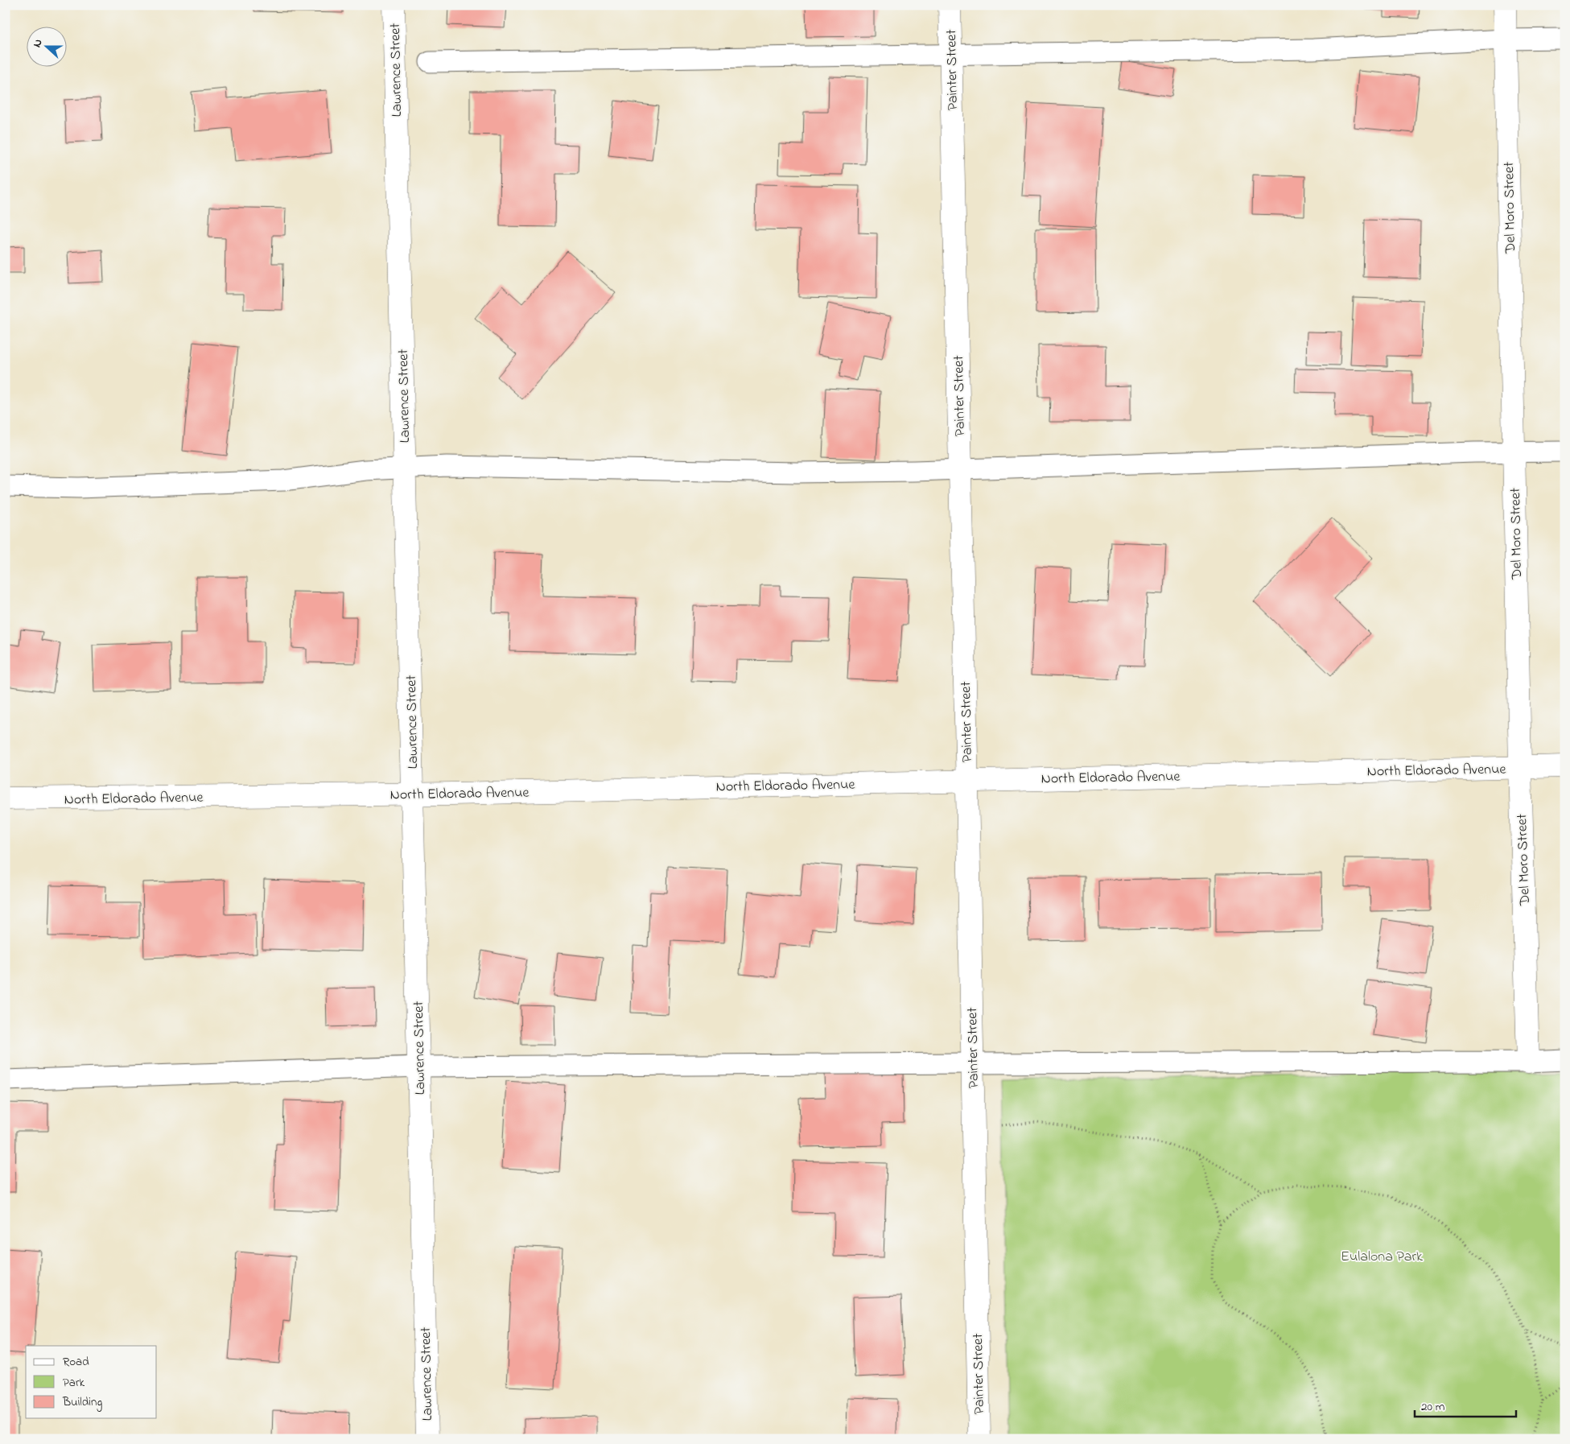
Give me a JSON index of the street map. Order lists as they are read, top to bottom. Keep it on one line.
{"streets":{"street":["Lawrence Street","Painter Street","Del Moro Street","North Eldorado Avenue"]},"crossings":[["Lawrence Street","North Eldorado Avenue"],["Painter Street","North Eldorado Avenue"],["Del Moro Street","North Eldorado Avenue"]],"parks":["Eulalona Park"],"legend":["Road","Park","Building"],"scale_bar":"20 m","north":"left"}
